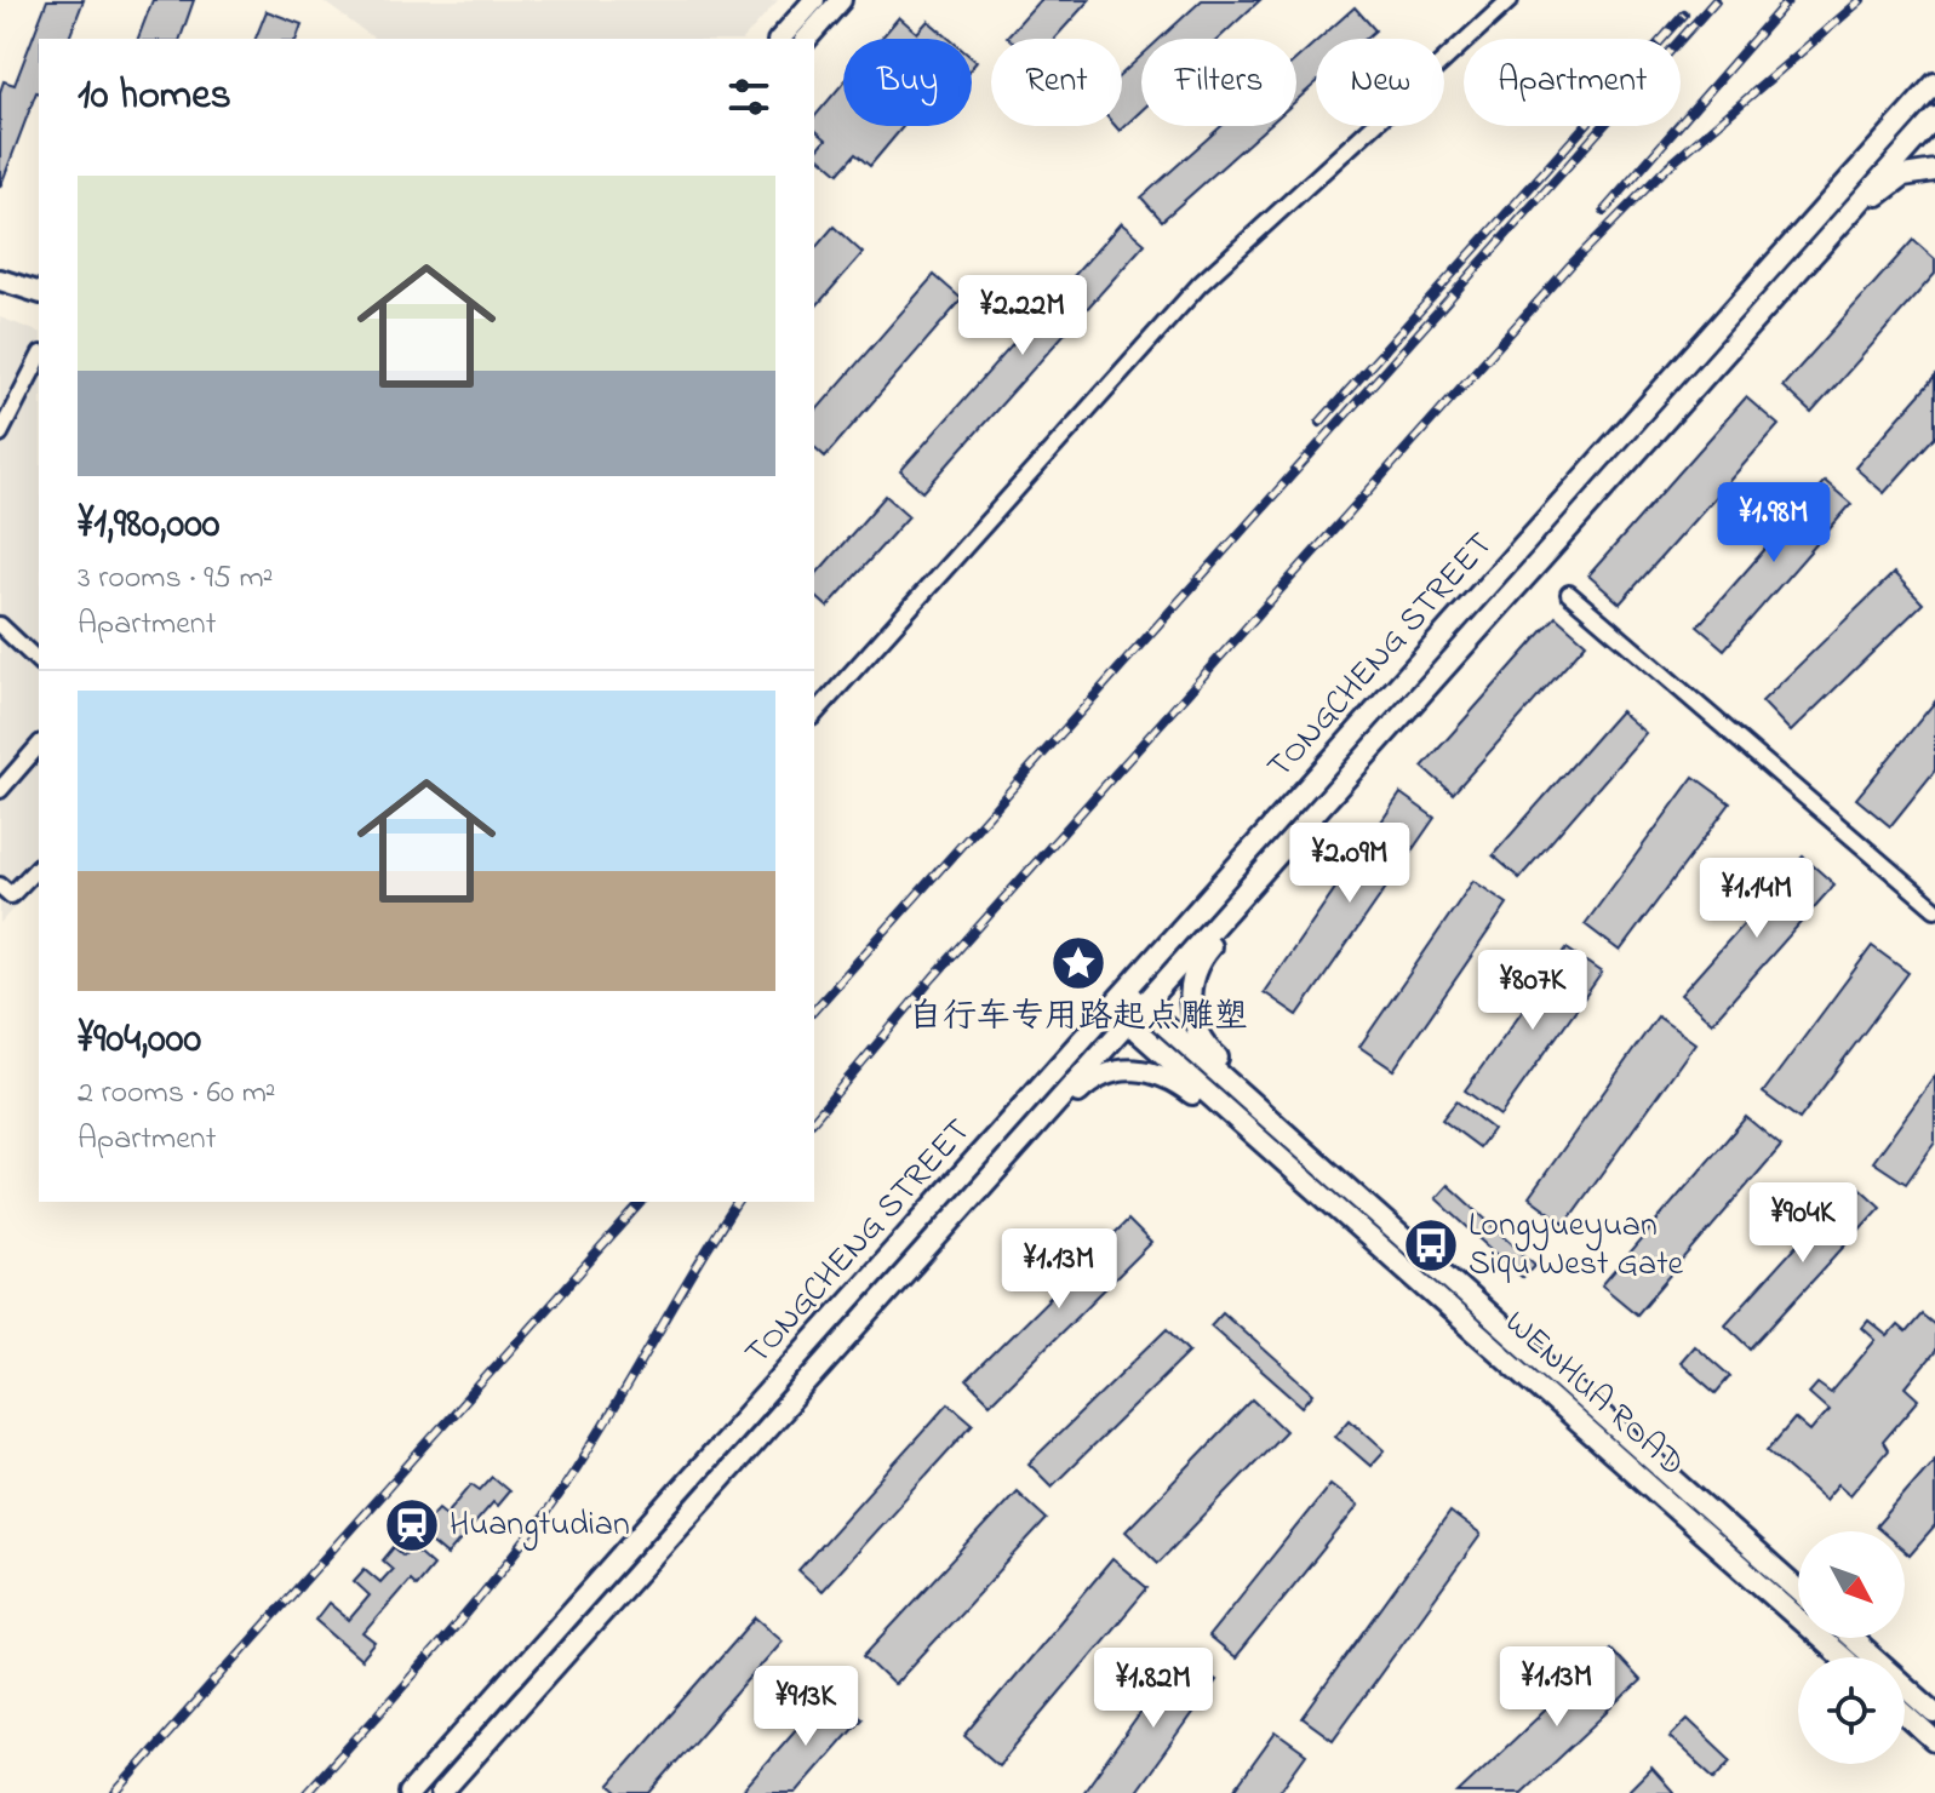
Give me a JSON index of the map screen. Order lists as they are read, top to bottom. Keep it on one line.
{"streets":{"main road":["TONGCHENG STREET","WENHUA ROAD"]},"crossings":[["TONGCHENG STREET","WENHUA ROAD"]],"places":{"place":["自行车专用路起点雕塑"],"bus stop":["Longyueyuan Siqu West Gate"],"station":["Huangtudian"]},"north":"bottom right","page":{"chip":["Buy","Rent","Filters","New","Apartment"],"heading":"10 homes","list":[{"name":"¥1,980,000","note":"3 rooms · 95 m² · Apartment"},{"name":"¥904,000","note":"2 rooms · 60 m² · Apartment"}],"price":["¥2.22M","¥1.98M","¥2.09M","¥1.14M","¥807K","¥904K","¥1.13M","¥1.13M","¥1.82M","¥913K"]}}
